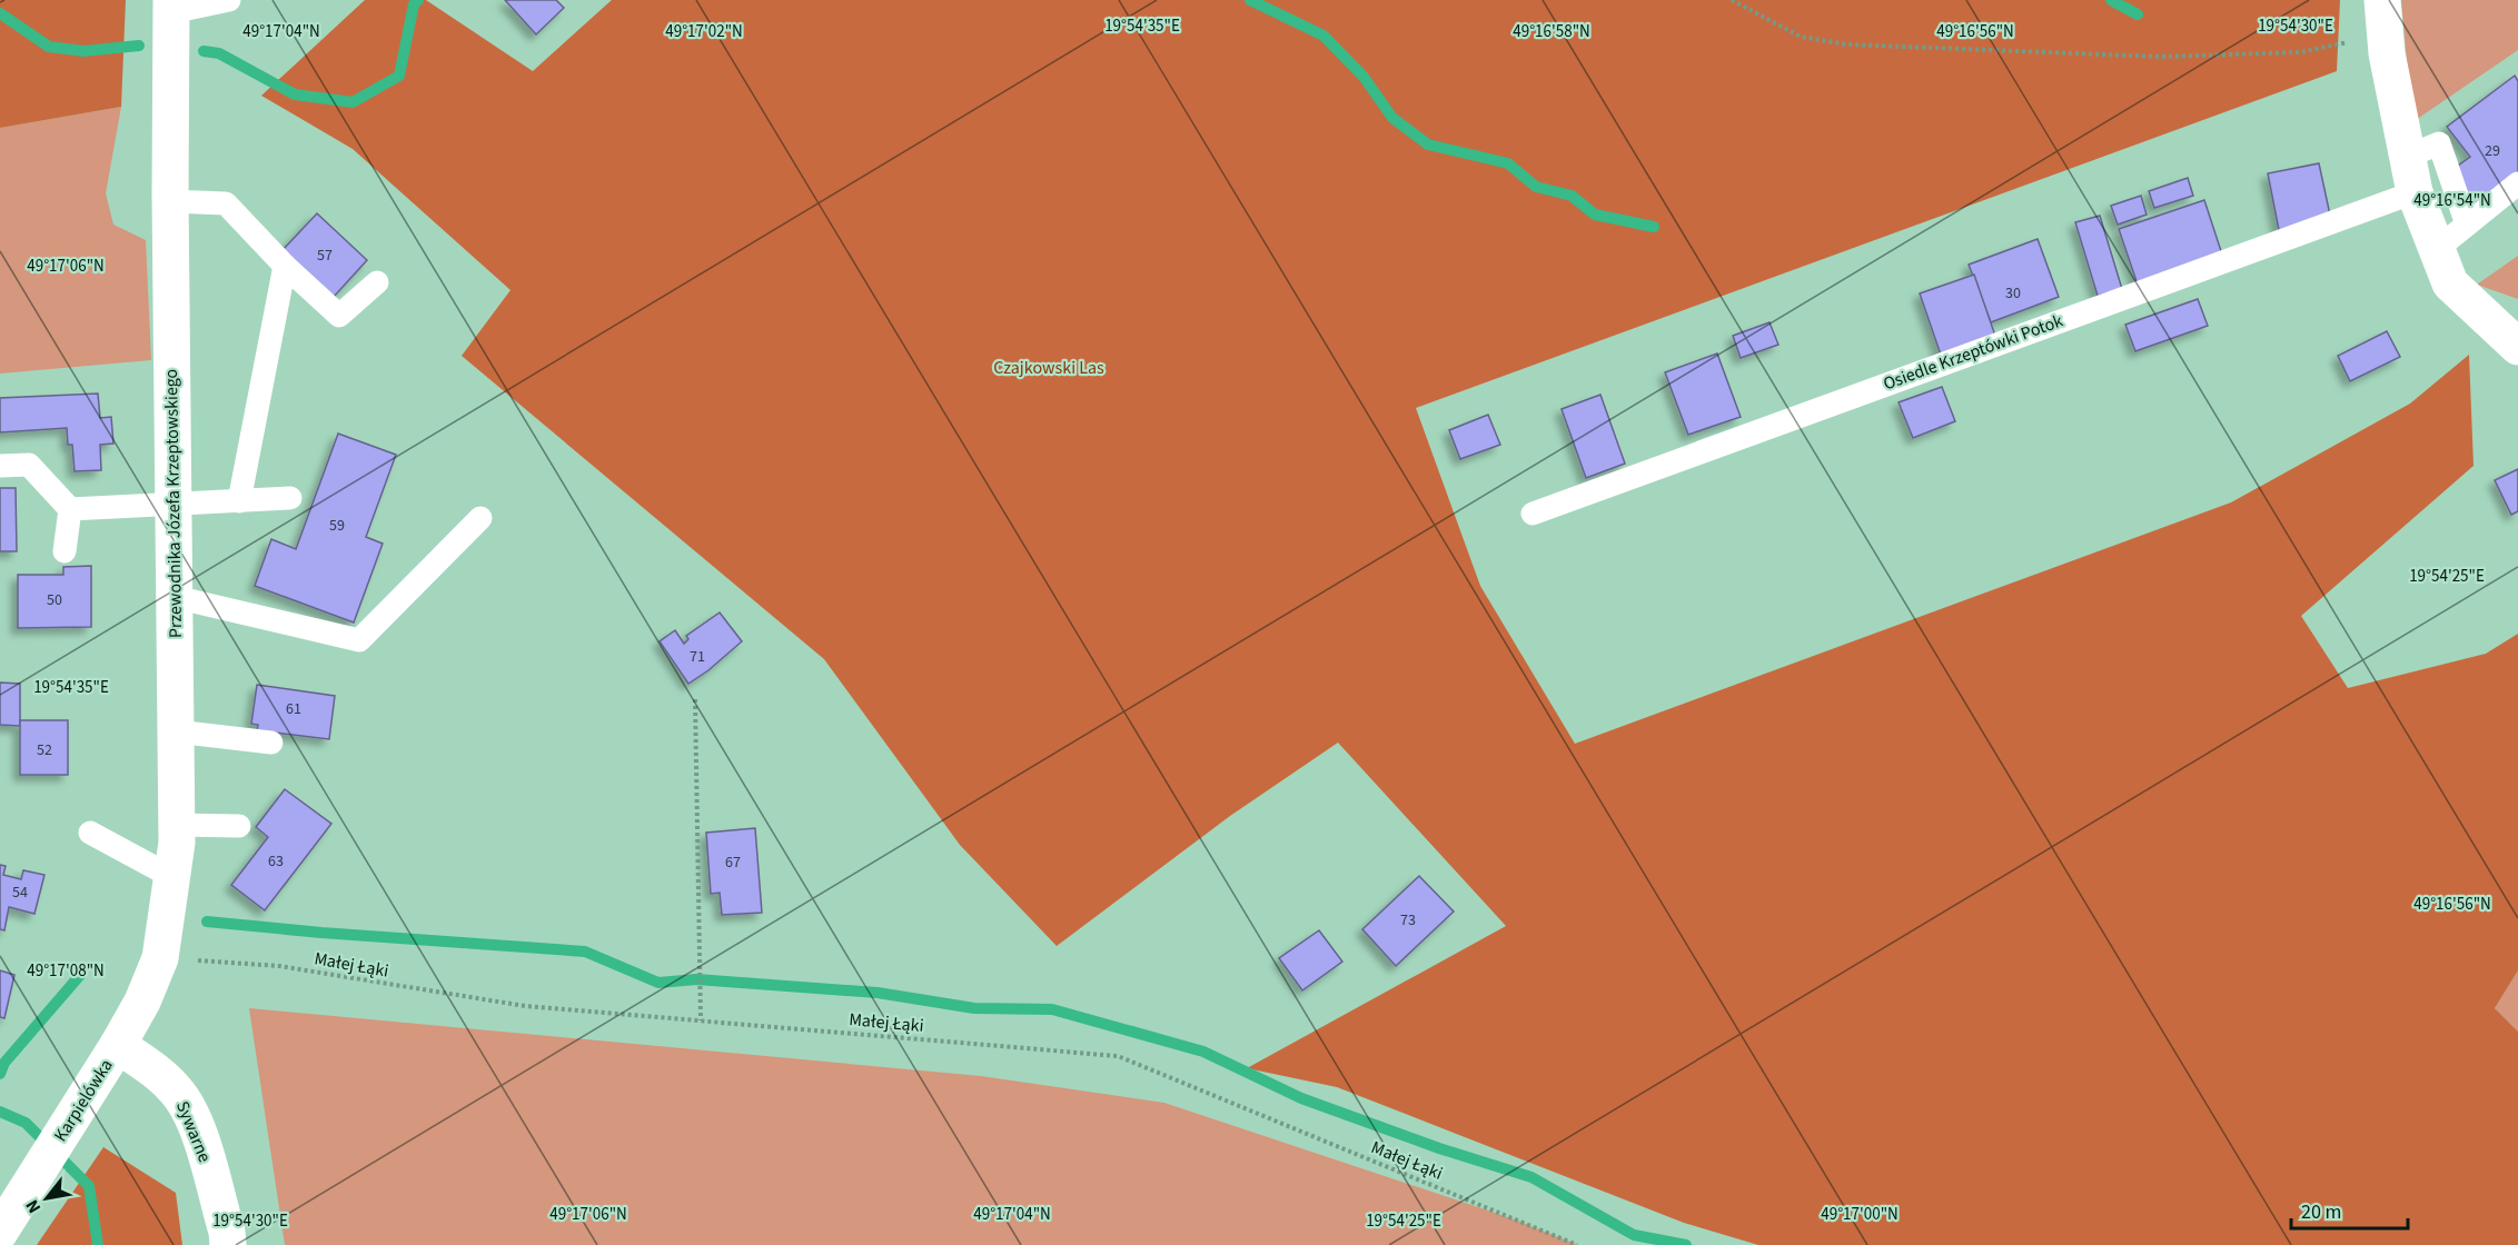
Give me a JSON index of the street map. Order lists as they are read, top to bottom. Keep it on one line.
{"streets":{"street":["Przewodnika Józefa Krzeptowskiego","Karpielówka","Sywarne"],"lane":["Osiedle Krzeptówki Potok"],"path":["Małej Łąki"]},"crossings":[["Przewodnika Józefa Krzeptowskiego","Małej Łąki"],["Przewodnika Józefa Krzeptowskiego","Karpielówka"],["Karpielówka","Sywarne"]],"parks":["Czajkowski Las"],"house_numbers":["29","57","30","59","50","71","61","52","63","67","54","73"],"scale_bar":"20 m","north":"bottom left","coordinates":["19°54'35\"E","19°54'30\"E","49°17'04\"N","49°17'02\"N","49°16'58\"N","49°16'56\"N","49°16'54\"N","49°17'06\"N","19°54'25\"E","49°17'08\"N","49°17'00\"N"]}
